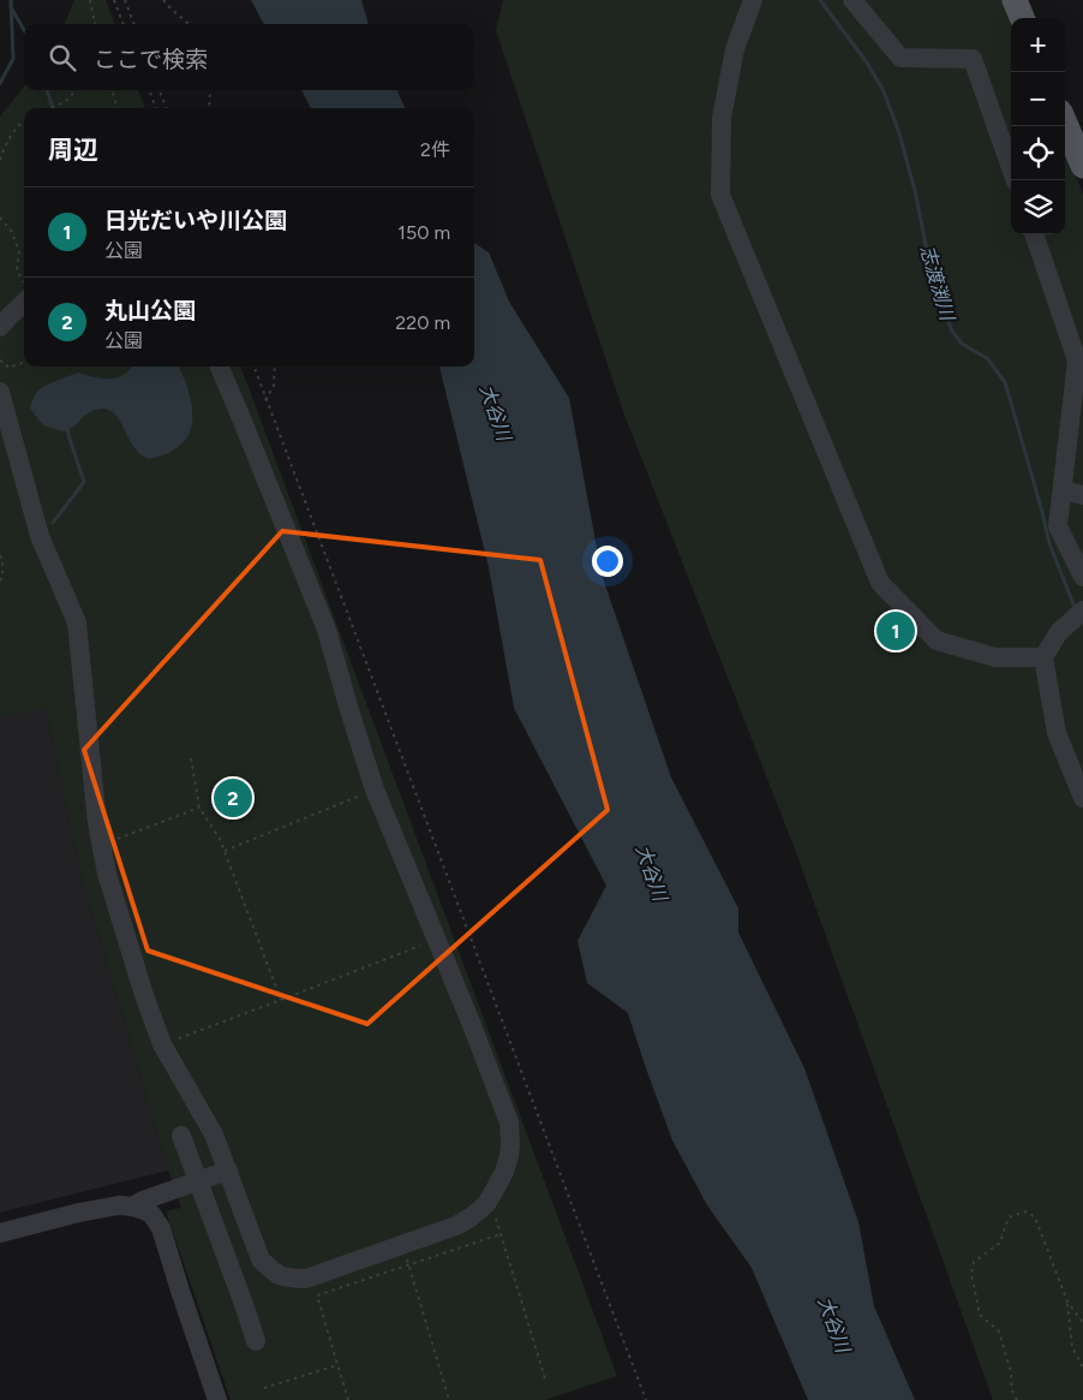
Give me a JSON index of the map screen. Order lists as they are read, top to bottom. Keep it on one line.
{"water":["志渡渕川","大谷川"],"page":{"map_buttons":["+","−"],"search":"ここで検索","heading":["周辺","2件"],"list":[{"mark":"1","name":"日光だいや川公園","note":"公園","value":"150 m"},{"mark":"2","name":"丸山公園","note":"公園","value":"220 m"}],"pins":["1","2"]}}
